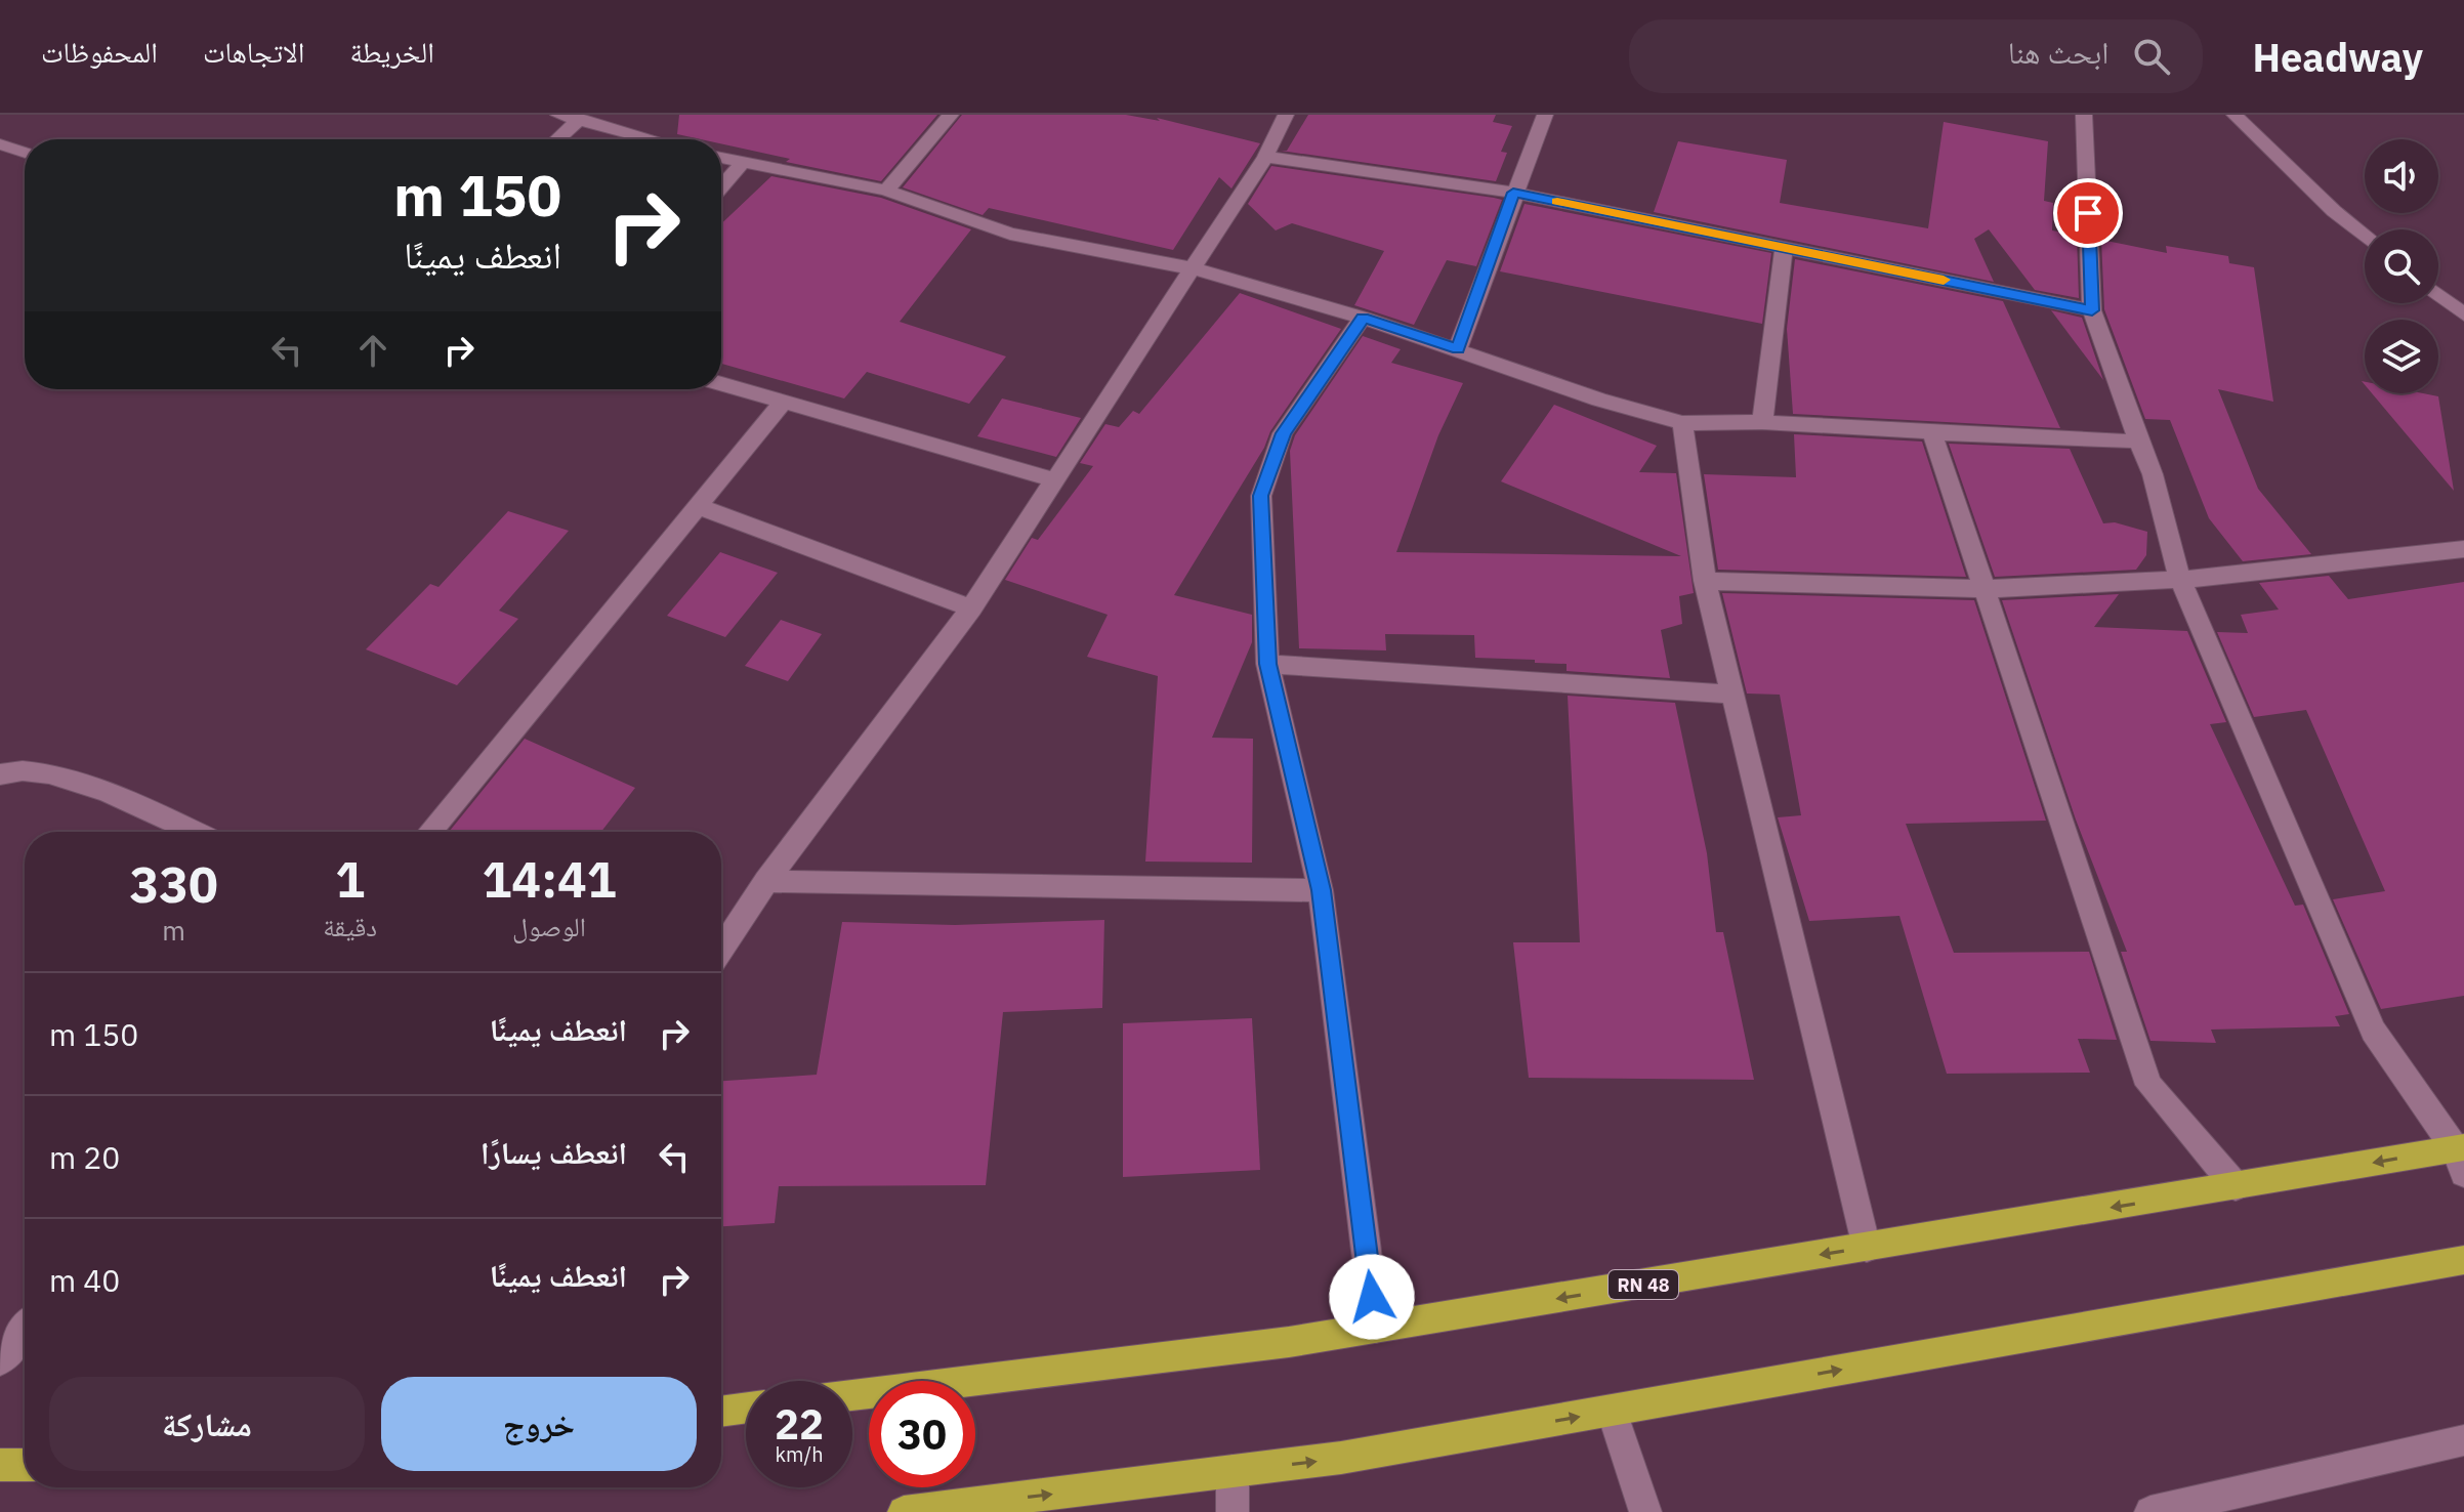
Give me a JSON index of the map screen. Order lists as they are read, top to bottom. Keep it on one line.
{"streets":{"highway":["RN 48"]},"page":{"header":"Headway","search":"ابحث هنا","nav":["الخريطة","الاتجاهات","المحفوظات"],"turn":["150 m","انعطف يمينًا"],"eta":["14:41","الوصول","1","دقيقة","330","m"],"list":[{"name":"انعطف يمينًا","value":"150 m"},{"name":"انعطف يسارًا","value":"20 m"},{"name":"انعطف يمينًا","value":"40 m"}],"buttons":["خروج","مشاركة"],"speed":"22 km/h","limit":"30"}}
